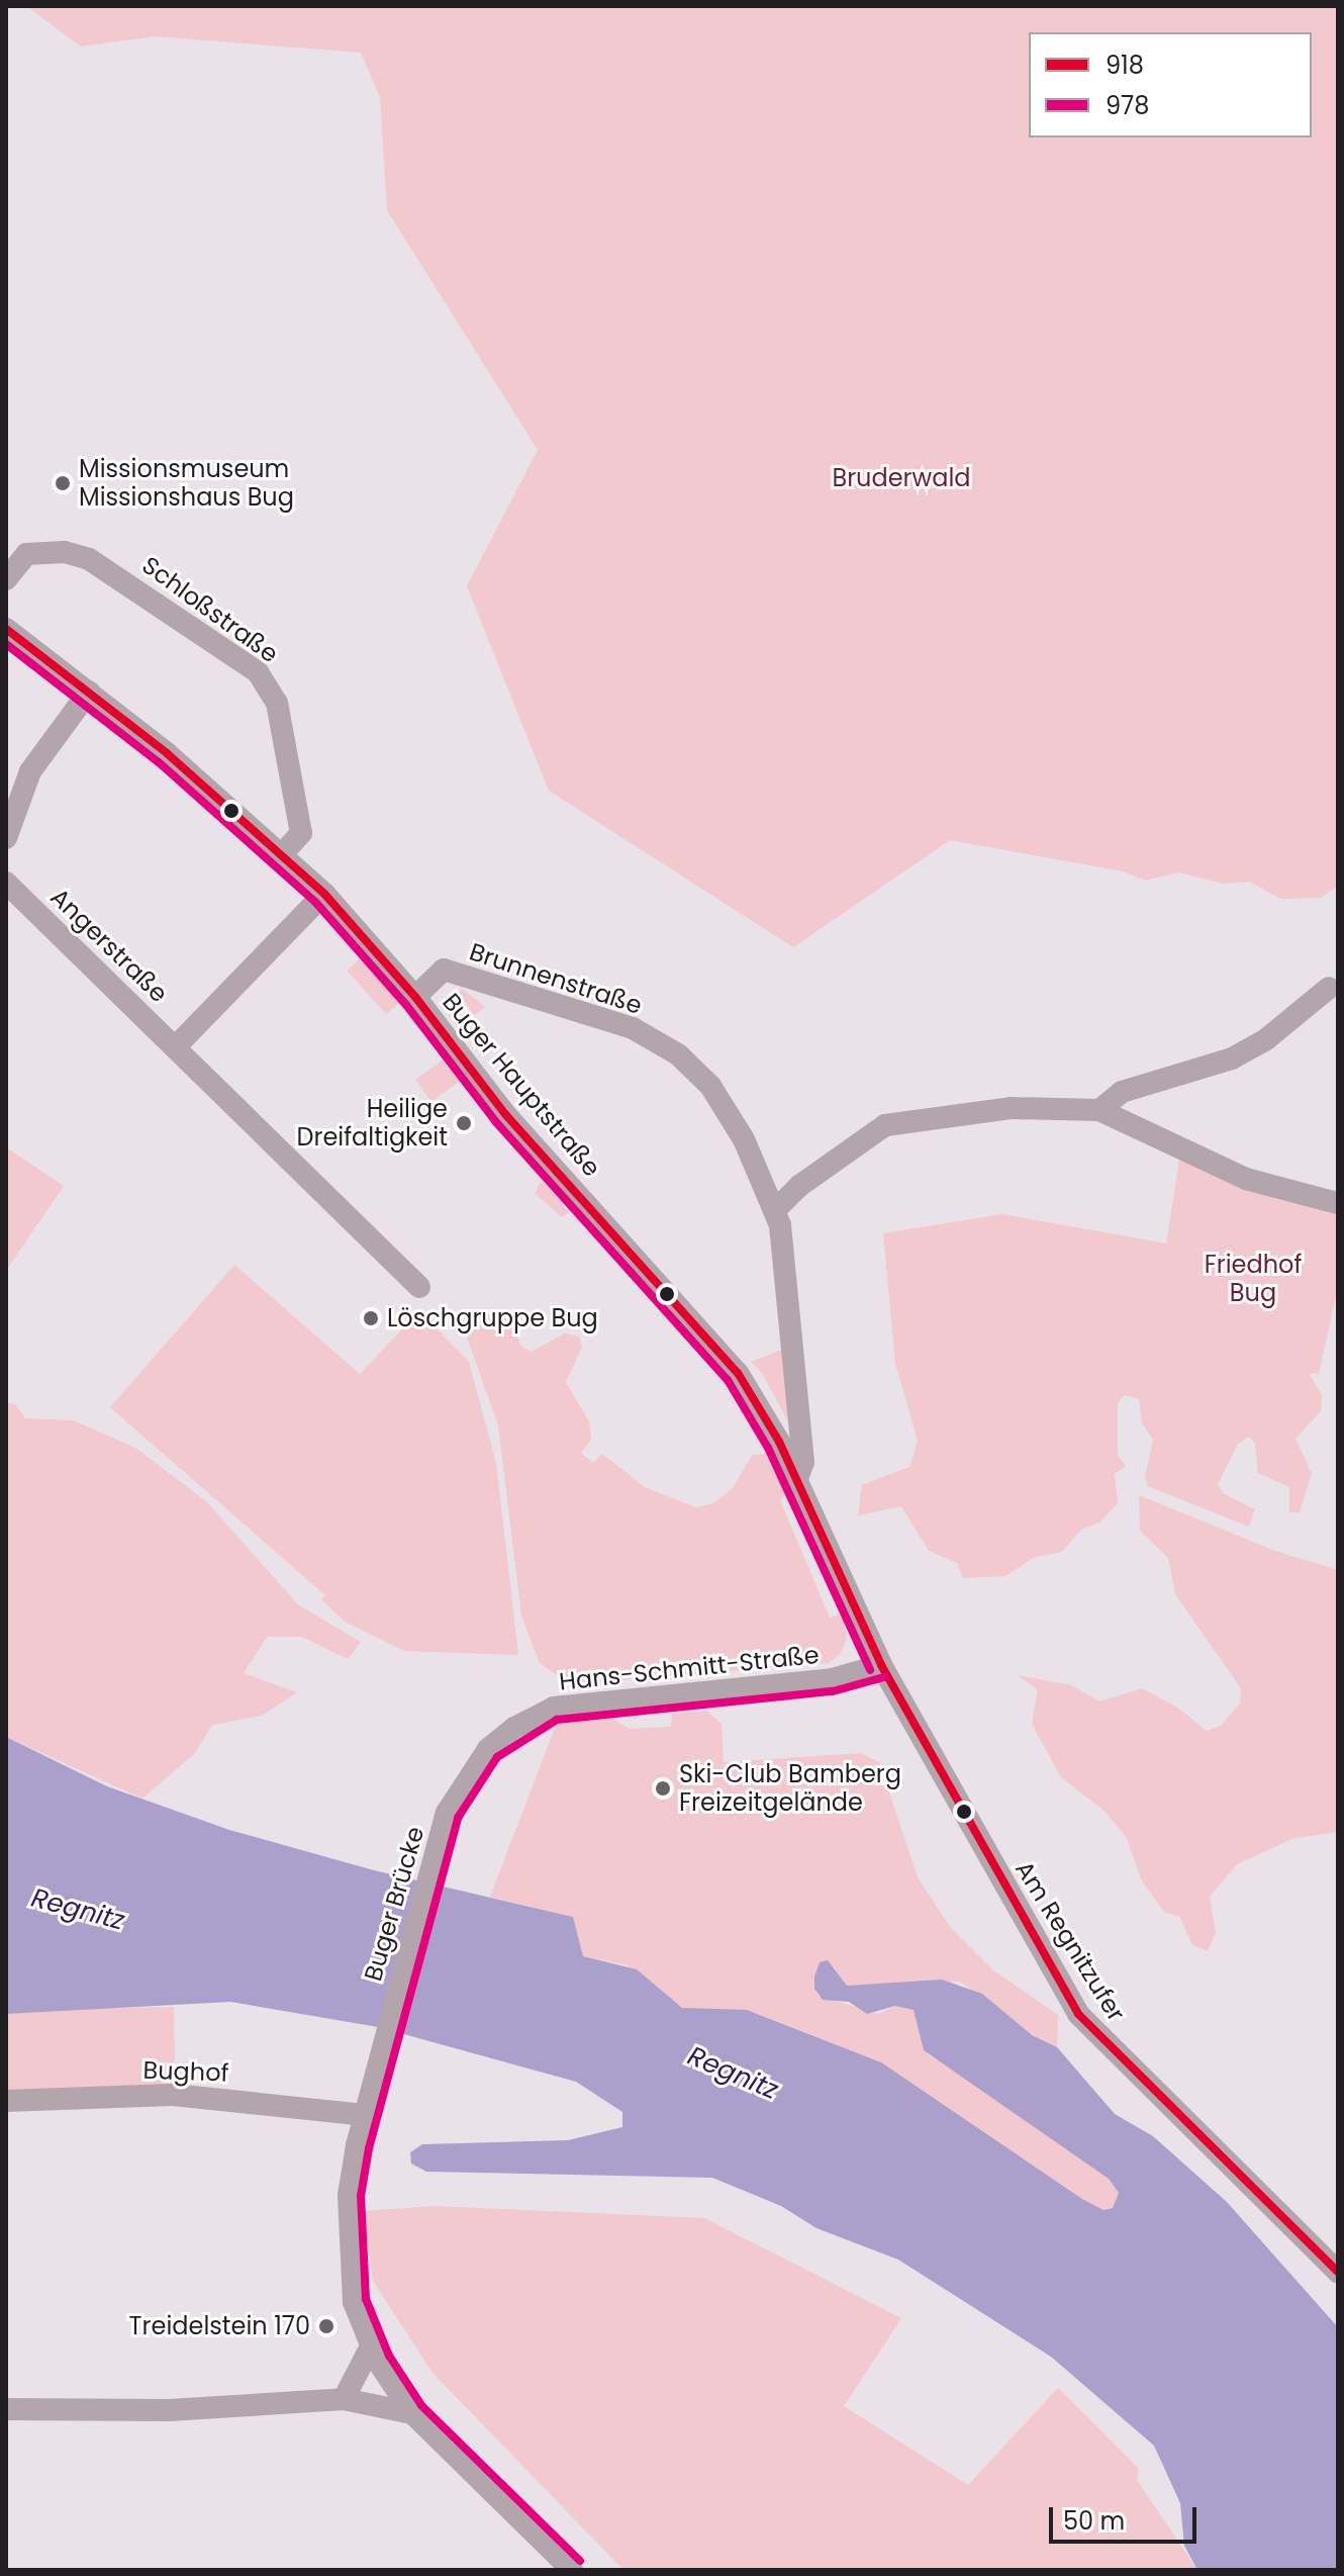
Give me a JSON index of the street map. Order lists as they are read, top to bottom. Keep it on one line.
{"streets":{"street":["Schloßstraße","Angerstraße","Brunnenstraße","Buger Hauptstraße","Hans-Schmitt-Straße","Buger Brücke","Am Regnitzufer","Bughof"]},"crossings":[["Schloßstraße","Buger Hauptstraße"],["Brunnenstraße","Buger Hauptstraße"],["Buger Hauptstraße","Hans-Schmitt-Straße"],["Buger Hauptstraße","Am Regnitzufer"],["Hans-Schmitt-Straße","Buger Brücke"],["Hans-Schmitt-Straße","Am Regnitzufer"],["Buger Brücke","Bughof"]],"water":["Regnitz"],"parks":["Bruderwald","Friedhof Bug"],"places":["Missionsmuseum Missionshaus Bug","Heilige Dreifaltigkeit","Löschgruppe Bug","Ski-Club Bamberg Freizeitgelände","Treidelstein 170"],"lines":["transit line 918","transit line 978"],"legend":["918","978"],"scale_bar":"50 m"}
